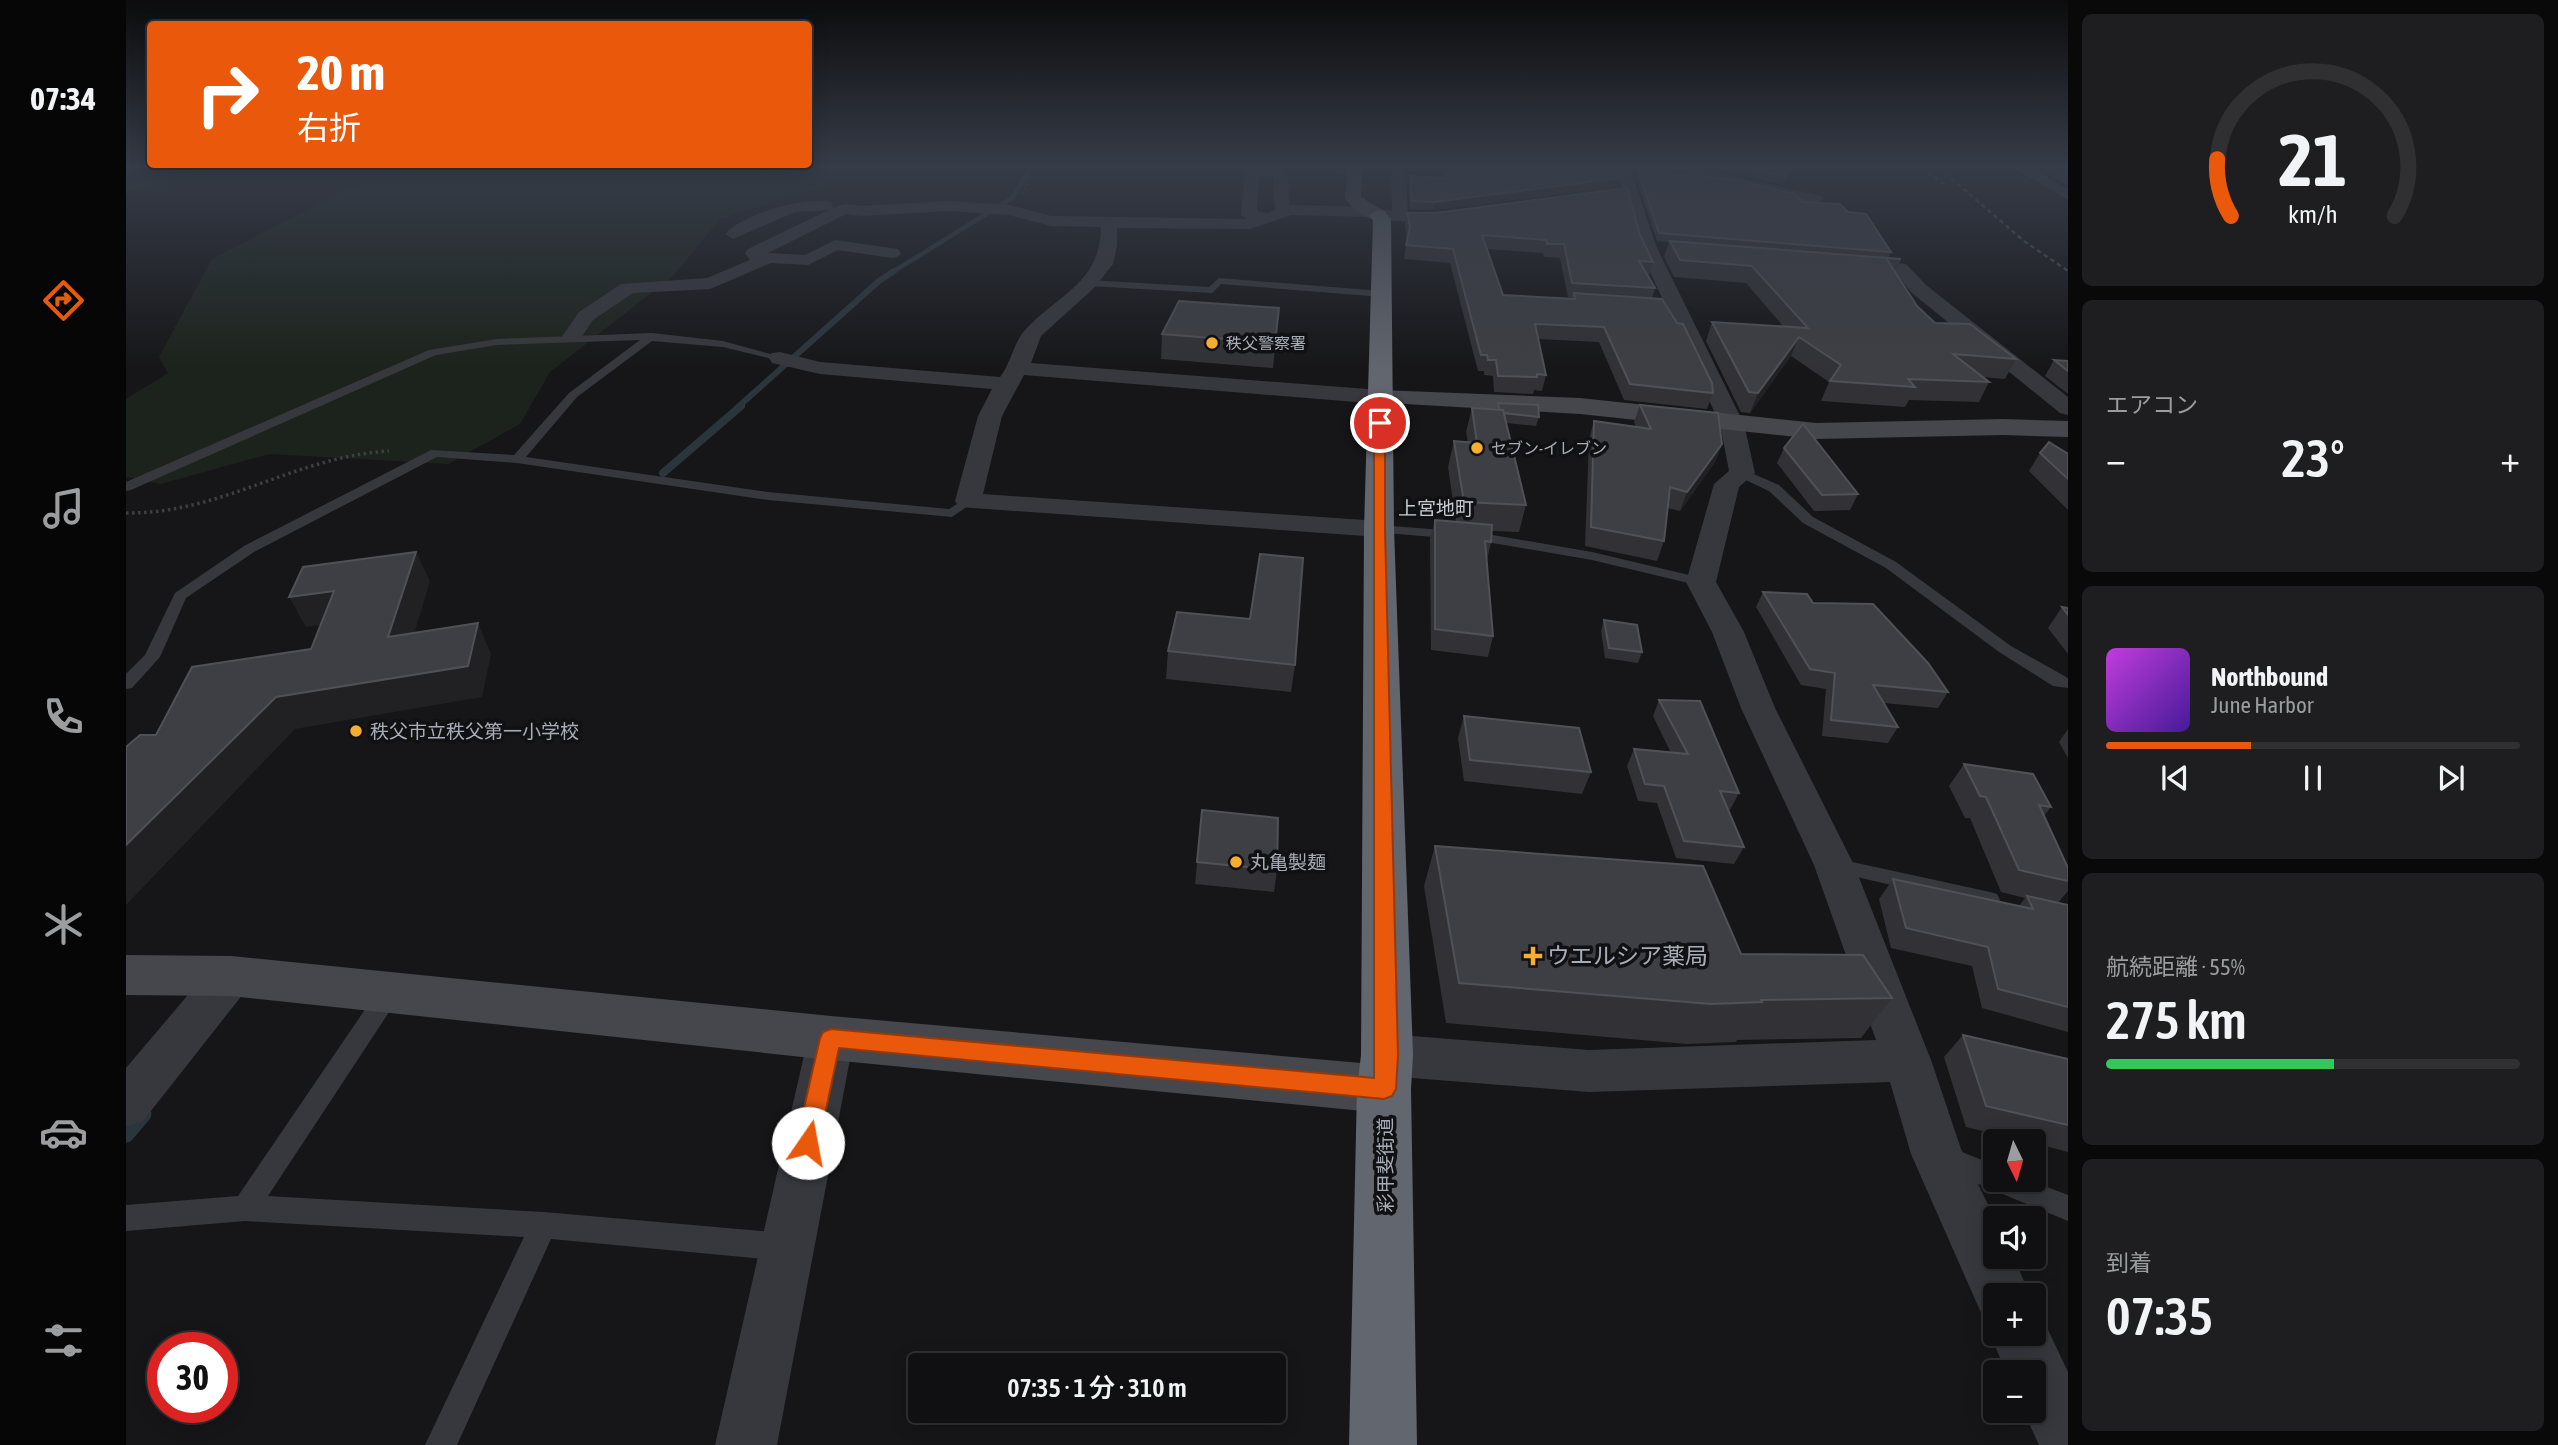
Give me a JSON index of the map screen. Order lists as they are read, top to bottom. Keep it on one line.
{"streets":{"highway":["彩甲斐街道"]},"districts":["上宮地町"],"places":{"other":["秩父警察署","セブン-イレブン","秩父市立秩父第一小学校","丸亀製麺"],"health":["ウエルシア薬局"]},"north":"bottom","page":{"tabs":"07:34","turn":["20 m","右折"],"tile":["エアコン",["航続距離 · 55%","275 km"],["到着","07:35"]],"heat":["−","23°","+"],"song":["Northbound","June Harbor"],"map_buttons":["+","−"],"limit":"30","trip":"07:35 · 1 分 · 310 m","gauge":["21","km/h"]}}
